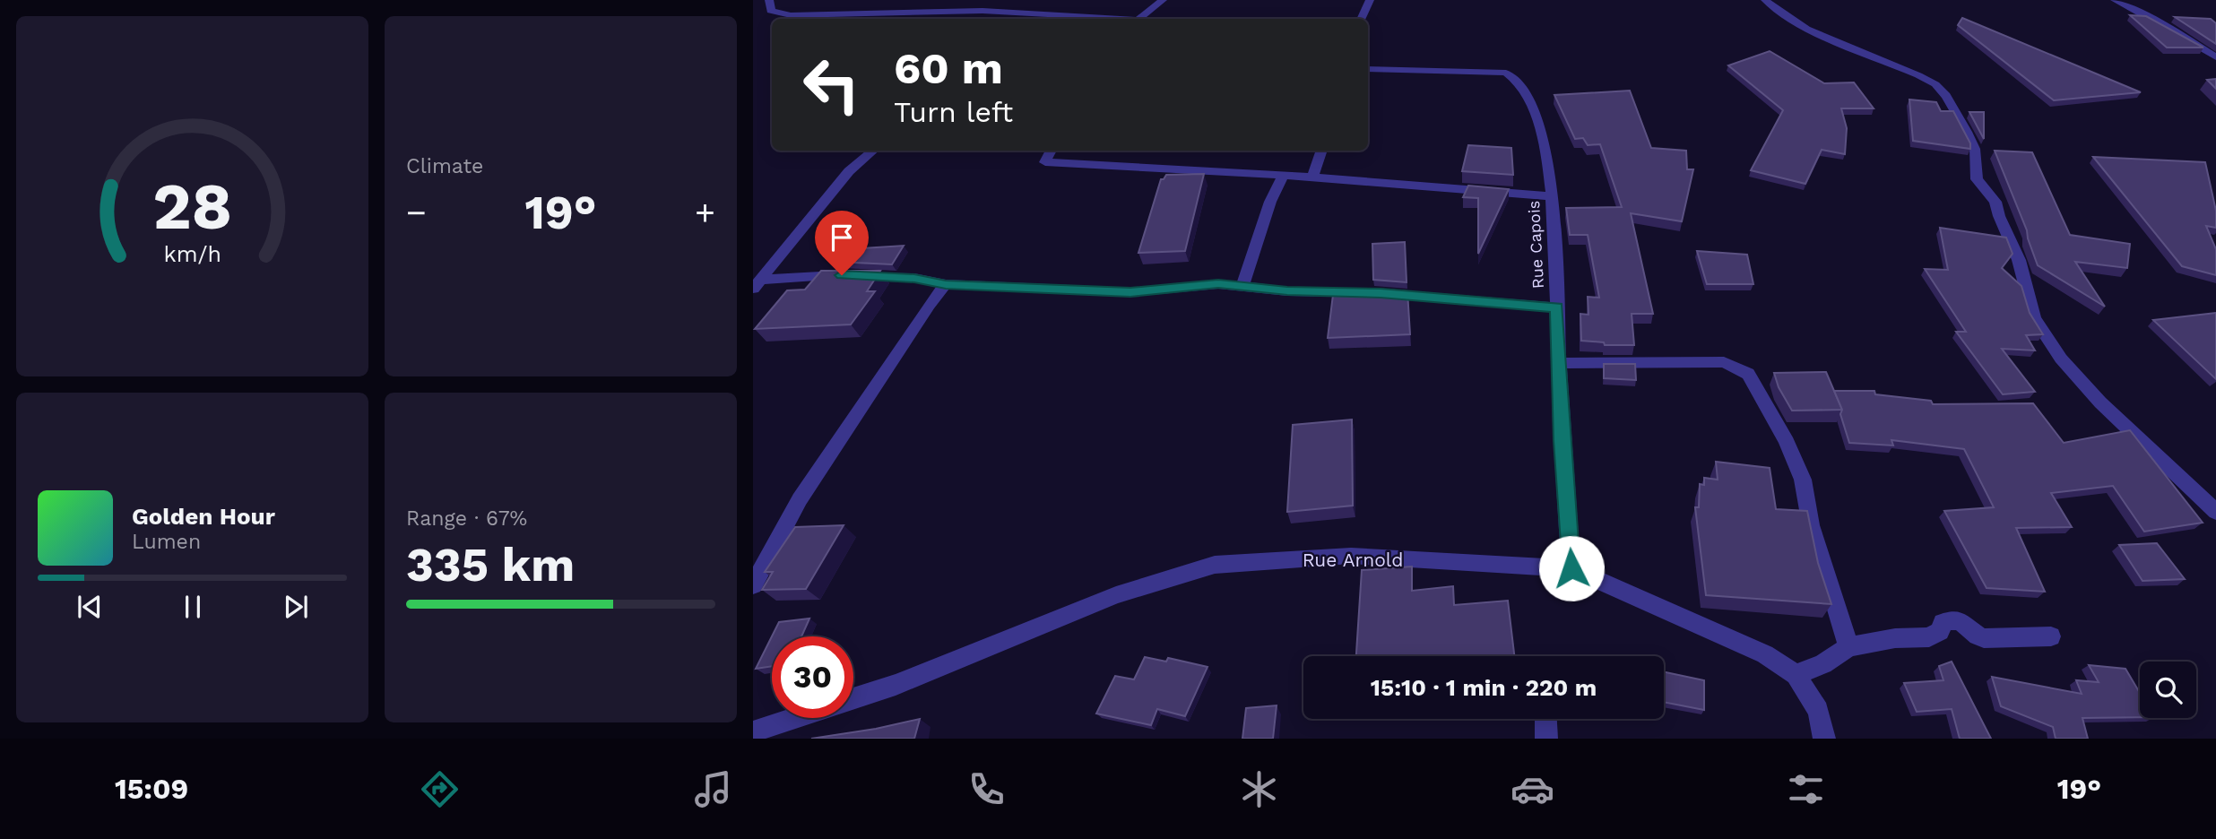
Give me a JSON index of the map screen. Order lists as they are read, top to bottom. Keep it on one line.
{"streets":{"street":["Rue Capois","Rue Arnold"]},"crossings":[["Rue Capois","Rue Arnold"]],"page":{"tile":["Climate",["Range · 67%","335 km"]],"turn":["60 m","Turn left"],"heat":["−","19°","+"],"song":["Golden Hour","Lumen"],"limit":"30","trip":"15:10 · 1 min · 220 m","tabs":["15:09","19°"],"gauge":["28","km/h"]}}
